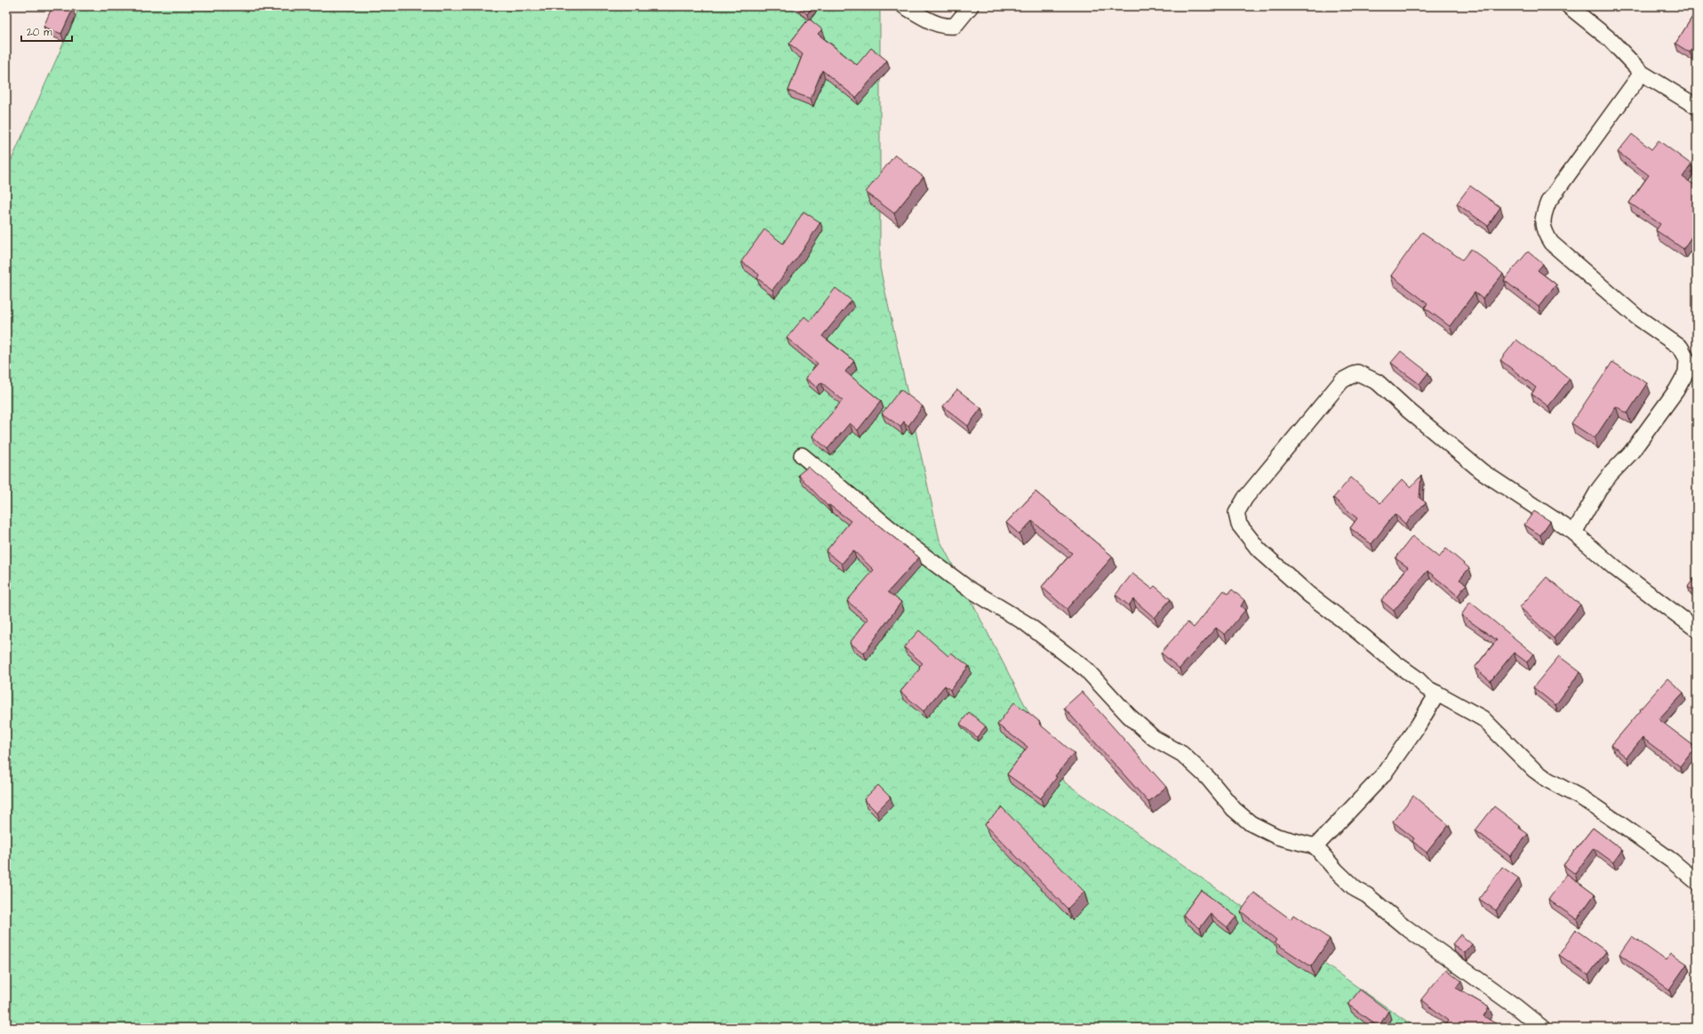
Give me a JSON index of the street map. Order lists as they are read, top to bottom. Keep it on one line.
{"scale_bar":"20 m"}
